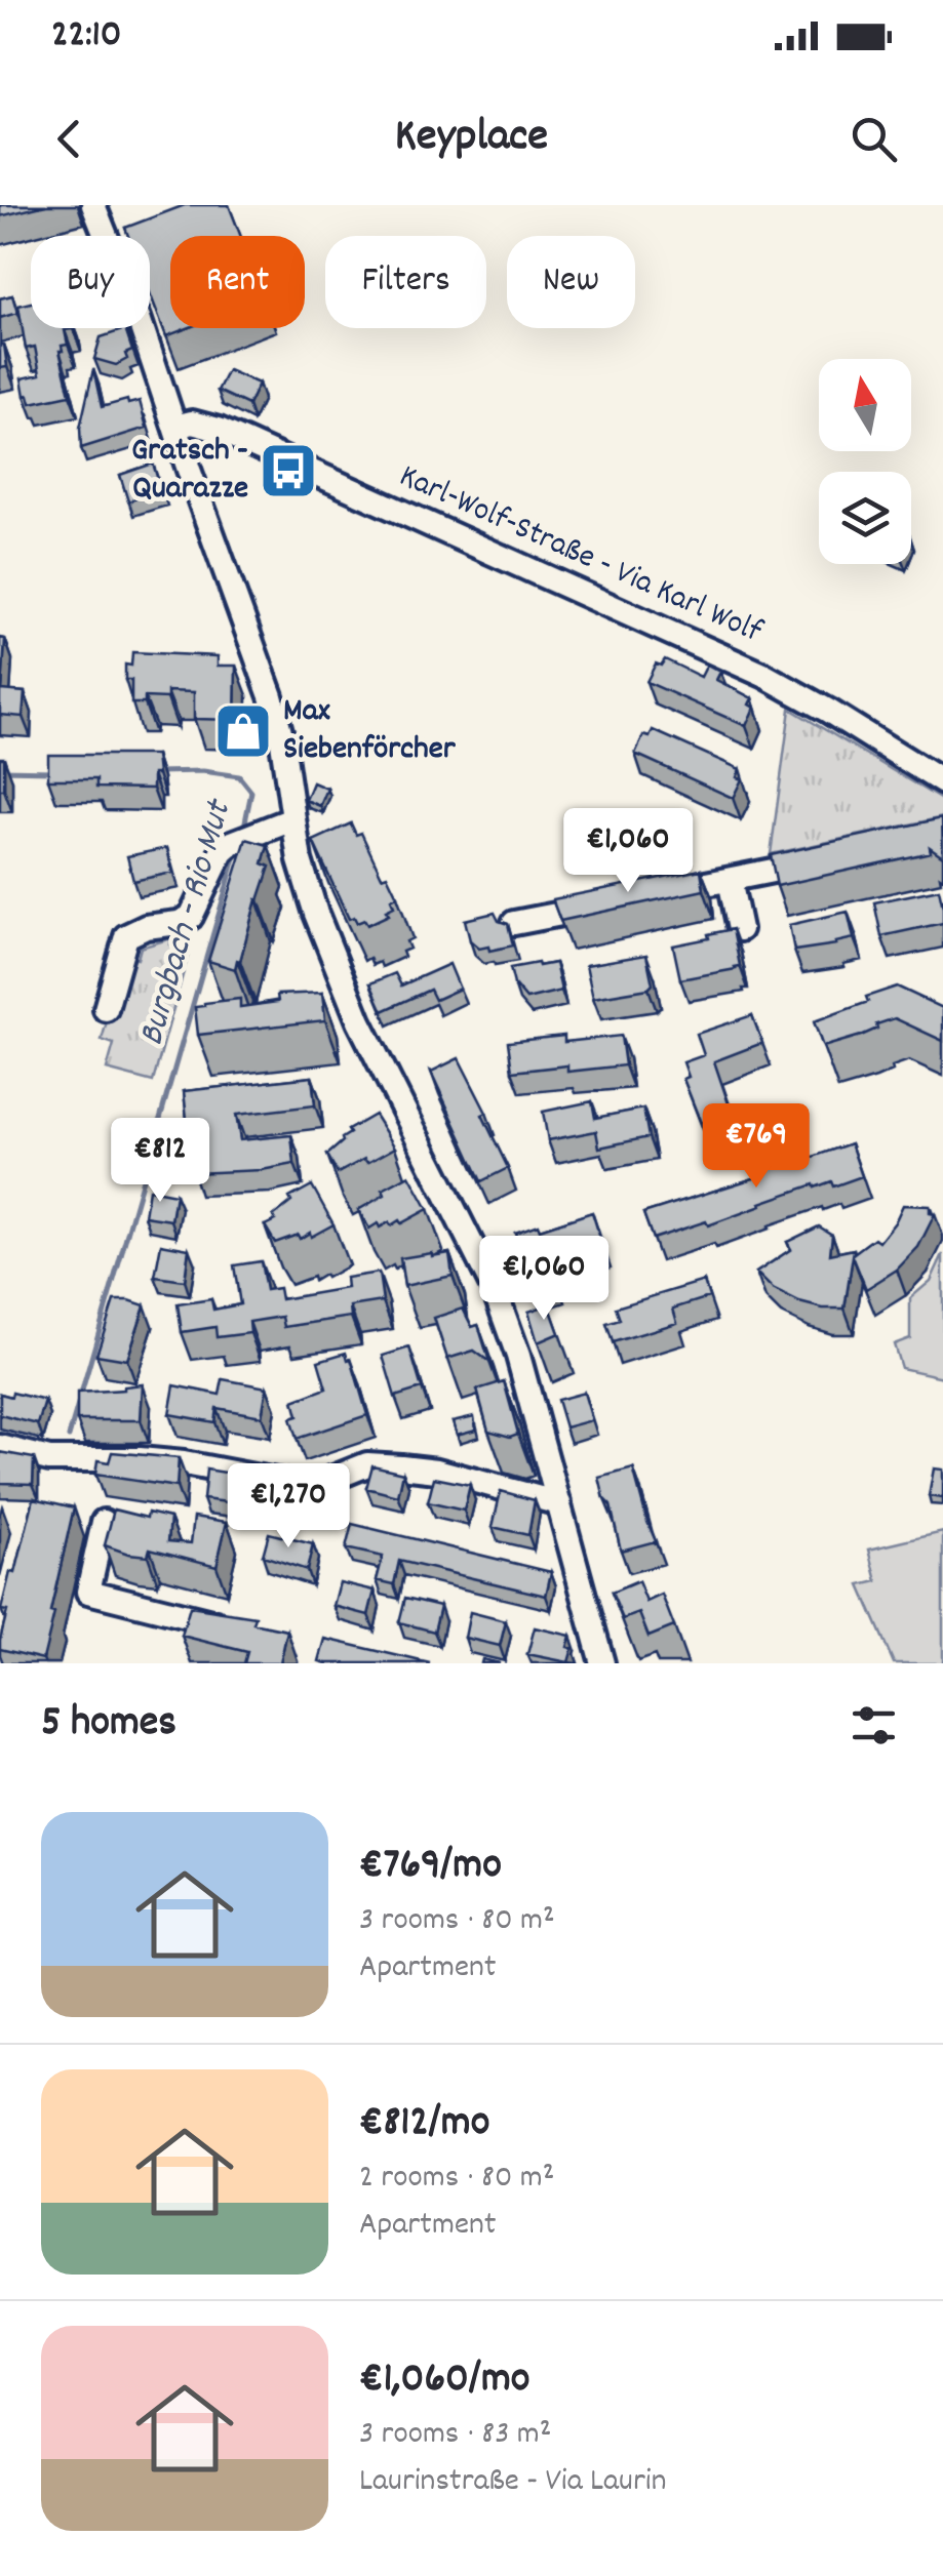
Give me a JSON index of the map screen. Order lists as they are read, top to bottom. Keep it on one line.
{"streets":{"street":["Karl-Wolf-Straße - Via Karl Wolf"]},"water":["Burgbach - Rio Mut"],"places":{"bus stop":["Gratsch - Quarazze"],"shop":["Max Siebenförcher"]},"north":"top","page":{"status":"22:10","header":"Keyplace","chip":["Buy","Rent","Filters","New"],"price":["€1,060","€769","€812","€1,060","€1,270"],"heading":"5 homes","list":[{"name":"€769/mo","note":"3 rooms · 80 m² · Apartment"},{"name":"€812/mo","note":"2 rooms · 80 m² · Apartment"},{"name":"€1,060/mo","note":"3 rooms · 83 m² · Laurinstraße - Via Laurin"}]}}
